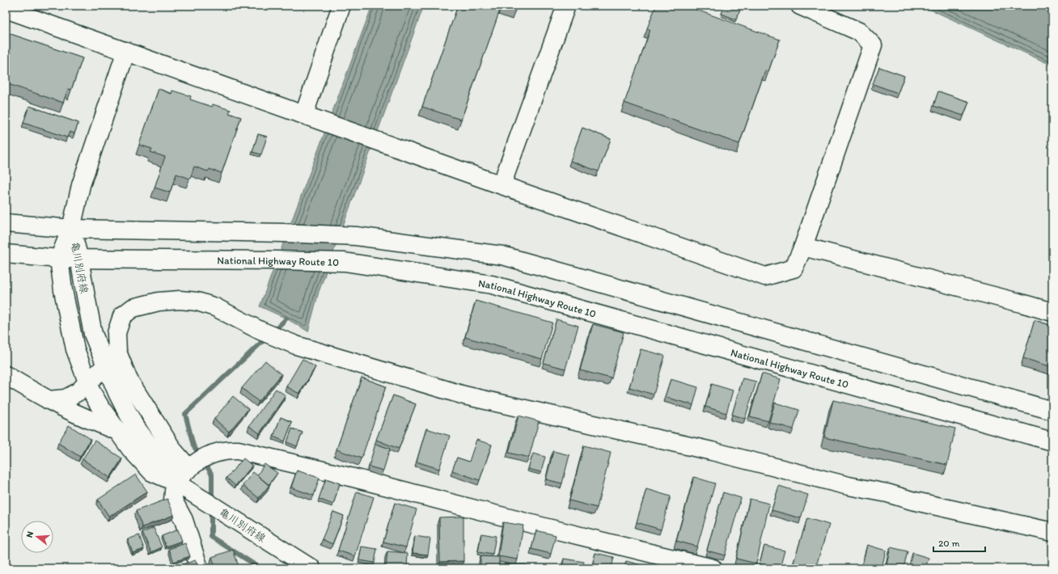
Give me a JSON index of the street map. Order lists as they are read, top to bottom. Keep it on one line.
{"streets":{"main road":["National Highway Route 10","亀川別府線"]},"crossings":[["National Highway Route 10","亀川別府線"]],"scale_bar":"20 m","north":"left"}
